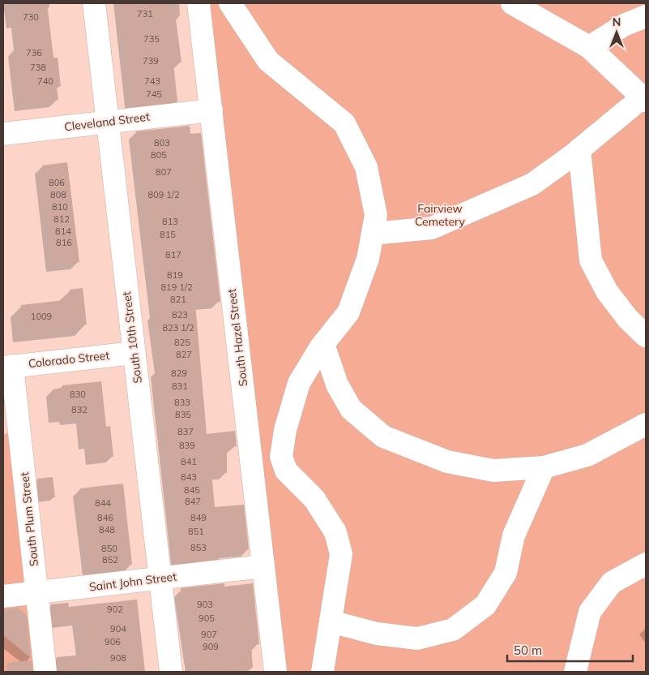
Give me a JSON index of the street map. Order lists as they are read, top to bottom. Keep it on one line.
{"streets":{"street":["Cleveland Street","South 10th Street","South Hazel Street","Colorado Street","South Plum Street","Saint John Street"]},"crossings":[["Cleveland Street","South 10th Street"],["Cleveland Street","South Hazel Street"],["South 10th Street","Colorado Street"],["South 10th Street","Saint John Street"],["South Hazel Street","Saint John Street"],["Colorado Street","South Plum Street"],["South Plum Street","Saint John Street"]],"parks":["Fairview Cemetery"],"house_numbers":["731","730","735","736","739","738","740","743","745","803","805","807","806","808","809 1/2","810","812","813","814","815","816","817","819","819 1/2","821","823","1009","823 1/2","825","827","829","831","830","833","832","835","837","839","841","843","845","847","844","846","849","848","851","853","850","852","903","902","905","904","907","906","909","908"],"scale_bar":"50 m","north":"top"}
